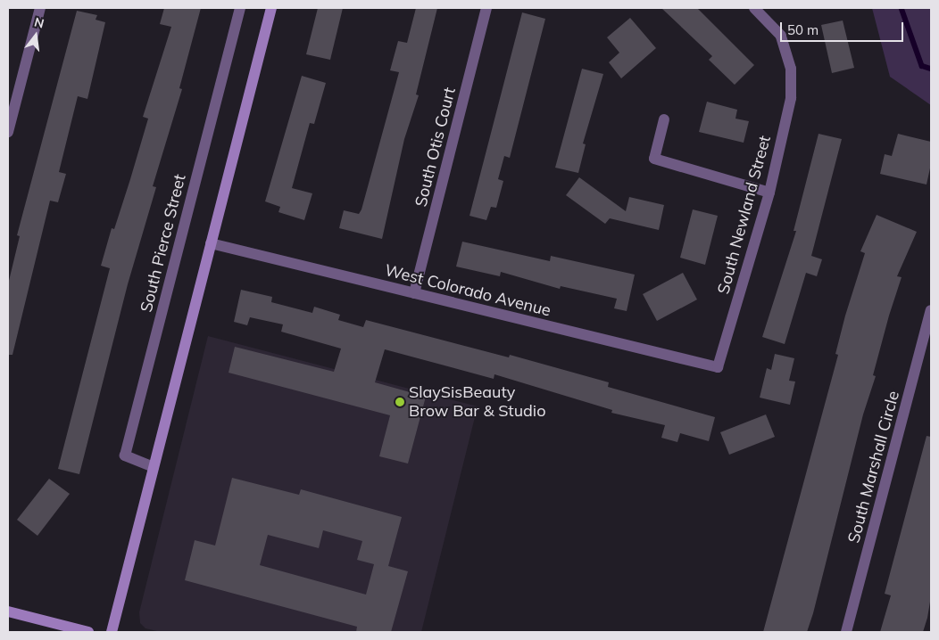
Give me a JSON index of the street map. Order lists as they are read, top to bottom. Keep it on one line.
{"streets":{"street":["South Otis Court","South Newland Street","South Pierce Street","West Colorado Avenue","South Marshall Circle"]},"crossings":[["South Otis Court","West Colorado Avenue"],["South Newland Street","West Colorado Avenue"]],"places":["SlaySisBeauty Brow Bar & Studio"],"scale_bar":"50 m","north":"top"}
